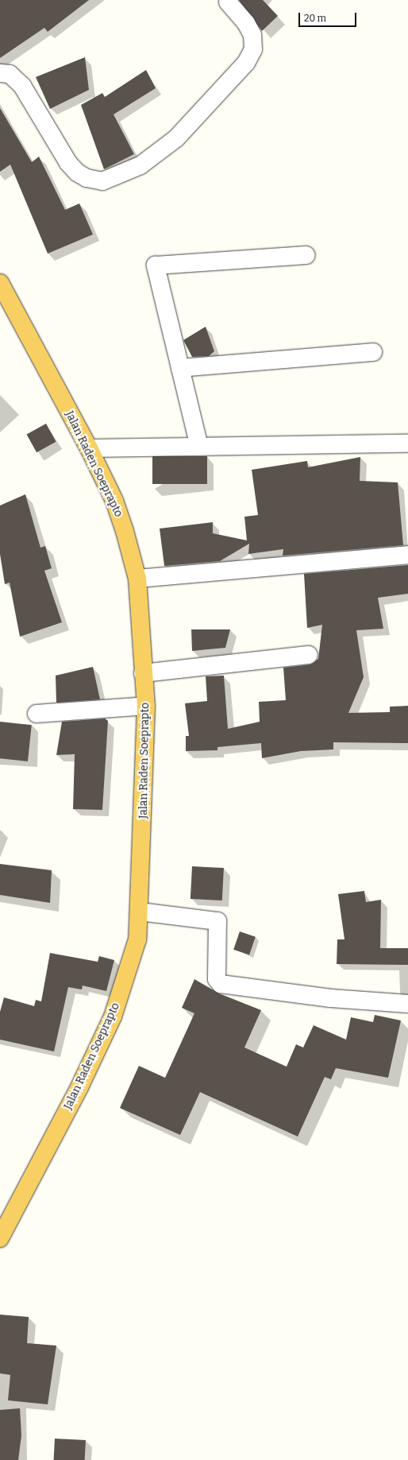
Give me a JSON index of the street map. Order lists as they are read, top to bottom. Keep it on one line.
{"streets":{"highway":["Jalan Raden Soeprapto"]},"scale_bar":"20 m"}
